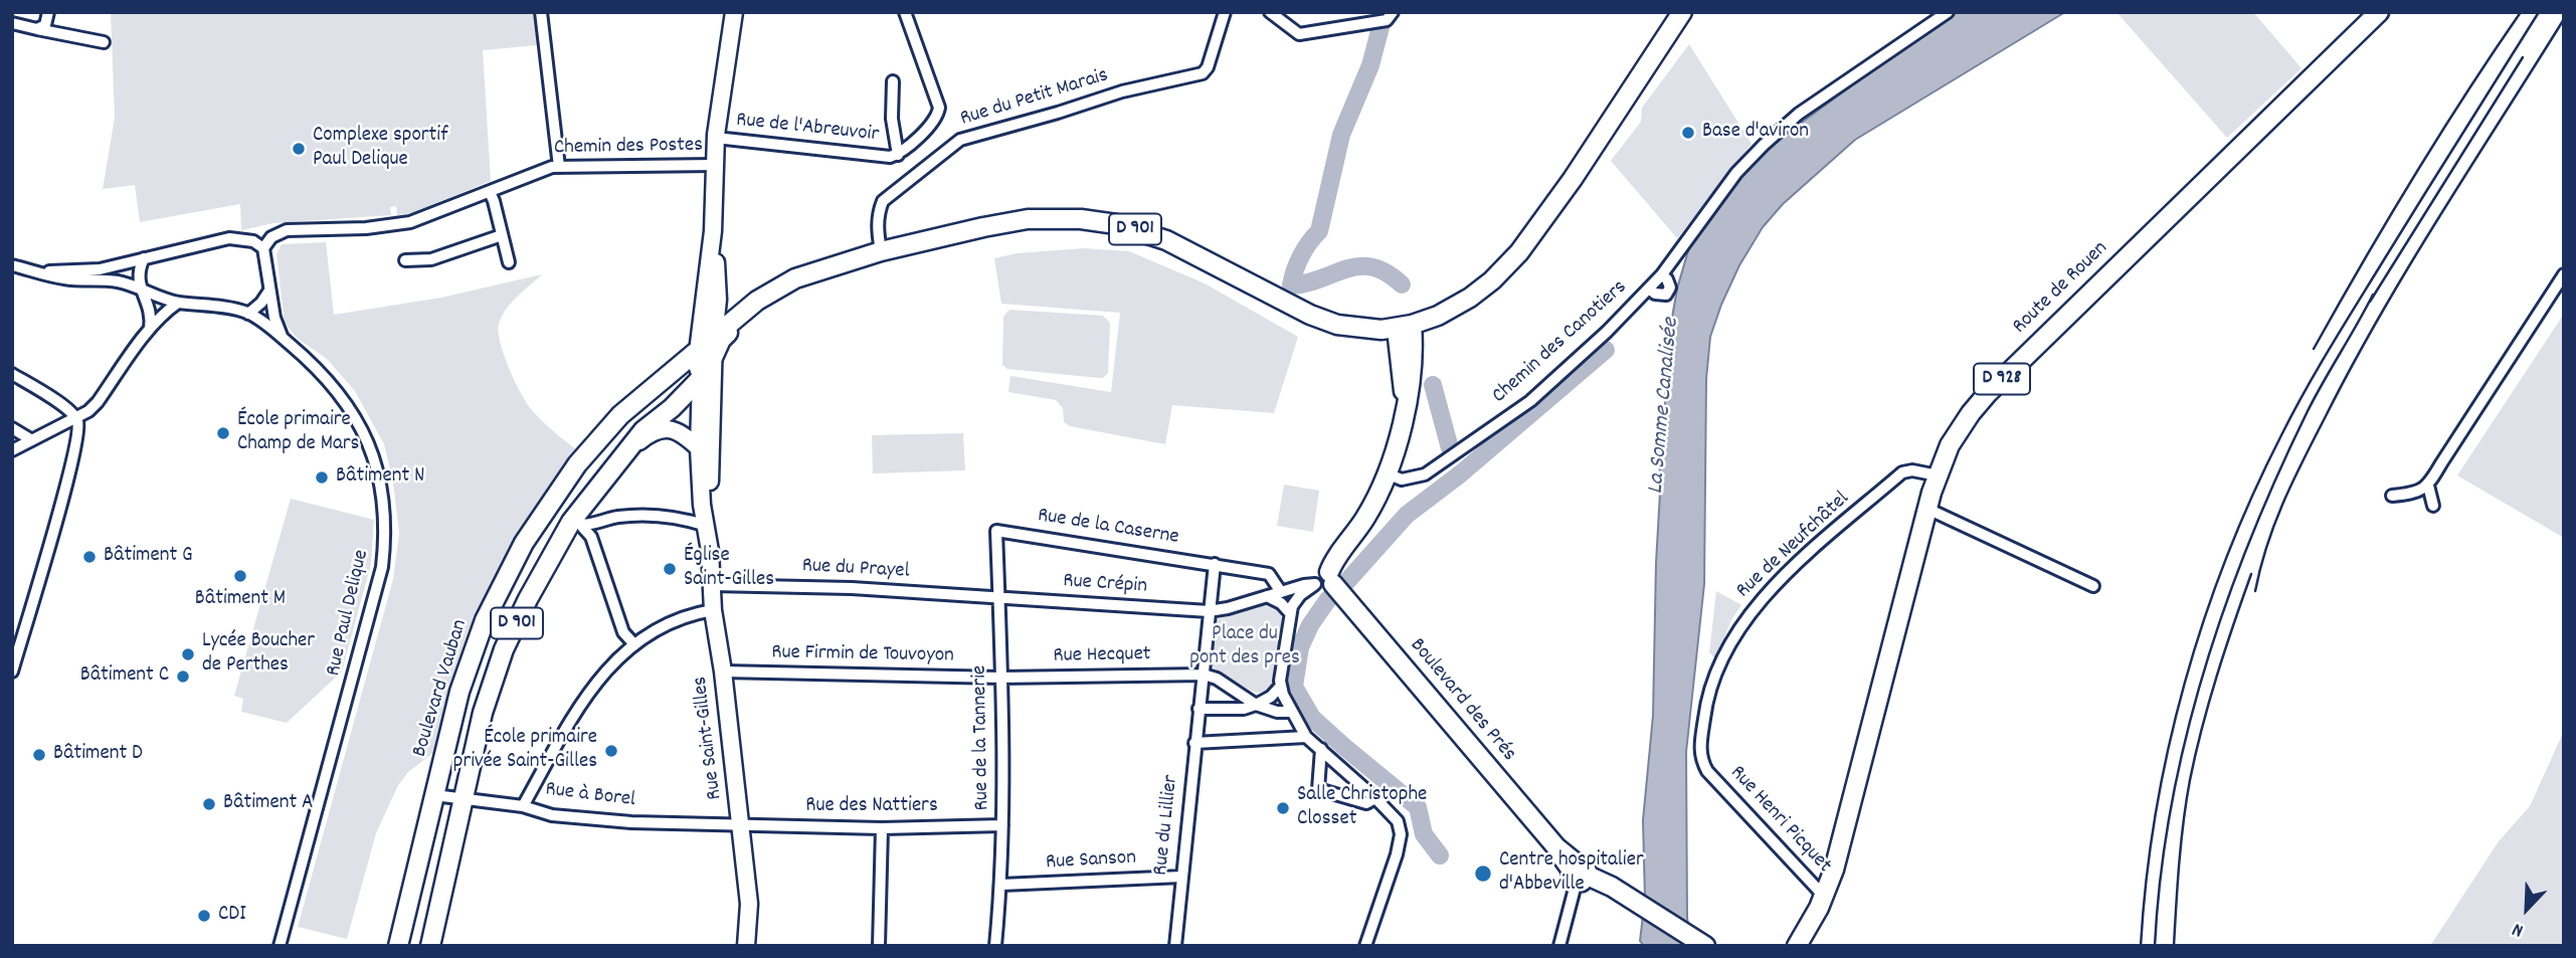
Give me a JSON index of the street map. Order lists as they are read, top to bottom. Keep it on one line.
{"streets":{"main road":["D 901","Route de Rouen","D 928","Boulevard Vauban","Boulevard des Prés"],"street":["Rue du Petit Marais","Rue de l'Abreuvoir","Chemin des Postes","Chemin des Canotiers","Rue de la Caserne","Rue de Neufchâtel","Rue du Prayel","Rue Crépin","Rue Paul Delique","Rue Firmin de Touvoyon","Rue Hecquet","Rue Saint-Gilles","Rue de la Tannerie","Rue à Borel","Rue des Nattiers","Rue Henri Picquet","Rue du Lillier","Rue Sanson"]},"crossings":[["Rue du Petit Marais","D 901"],["Rue de l'Abreuvoir","Rue Saint-Gilles"],["Chemin des Postes","Rue Saint-Gilles"],["D 901","Boulevard Vauban"],["D 901","Rue Saint-Gilles"],["D 901","Rue à Borel"],["Route de Rouen","Rue de Neufchâtel"],["Route de Rouen","Rue Henri Picquet"],["Rue de la Caserne","Rue Crépin"],["Rue de la Caserne","Rue de la Tannerie"],["Rue de la Caserne","Rue du Lillier"],["Rue de Neufchâtel","Rue Henri Picquet"],["Rue du Prayel","Rue Crépin"],["Rue du Prayel","Rue Saint-Gilles"],["Rue du Prayel","Rue de la Tannerie"],["Rue Crépin","Boulevard des Prés"],["Rue Crépin","Rue de la Tannerie"],["Rue Crépin","Rue du Lillier"],["Rue Firmin de Touvoyon","Rue Hecquet"],["Rue Firmin de Touvoyon","Rue Saint-Gilles"],["Rue Firmin de Touvoyon","Rue de la Tannerie"],["Rue Hecquet","Rue de la Tannerie"],["Rue Hecquet","Rue du Lillier"],["Boulevard Vauban","Rue Saint-Gilles"],["Boulevard Vauban","Rue à Borel"],["Rue Saint-Gilles","Rue à Borel"],["Rue Saint-Gilles","Rue des Nattiers"],["Rue de la Tannerie","Rue des Nattiers"],["Rue de la Tannerie","Rue Sanson"],["Rue à Borel","Rue des Nattiers"],["Rue du Lillier","Rue Sanson"]],"water":["La Somme Canalisée"],"parks":["Place du pont des pres"],"places":["Base d'aviron","Complexe sportif Paul Delique","École primaire Champ de Mars","Bâtiment N","Bâtiment G","Église Saint-Gilles","Bâtiment M","Lycée Boucher de Perthes","Bâtiment C","École primaire privée Saint-Gilles","Bâtiment D","Bâtiment A","Salle Christophe Closset","Centre hospitalier d'Abbeville","CDI"],"north":"bottom left"}
